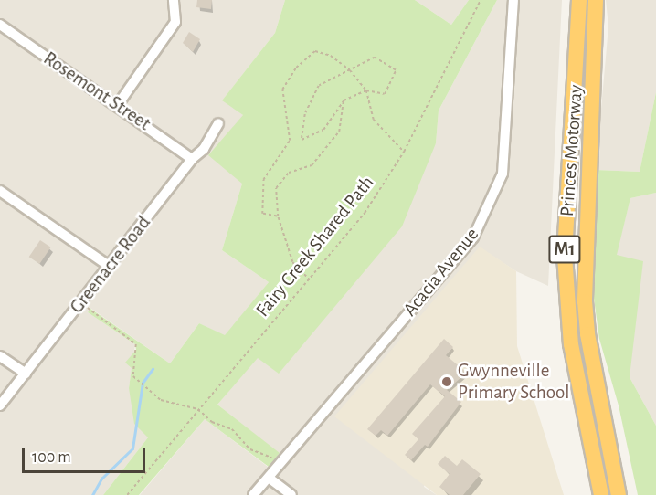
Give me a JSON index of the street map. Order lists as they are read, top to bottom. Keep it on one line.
{"streets":{"highway":["Princes Motorway","M1"],"street":["Rosemont Street","Greenacre Road","Acacia Avenue"],"path":["Fairy Creek Shared Path"]},"crossings":[["Rosemont Street","Greenacre Road"]],"places":["Gwynneville Primary School"],"scale_bar":"100 m"}
